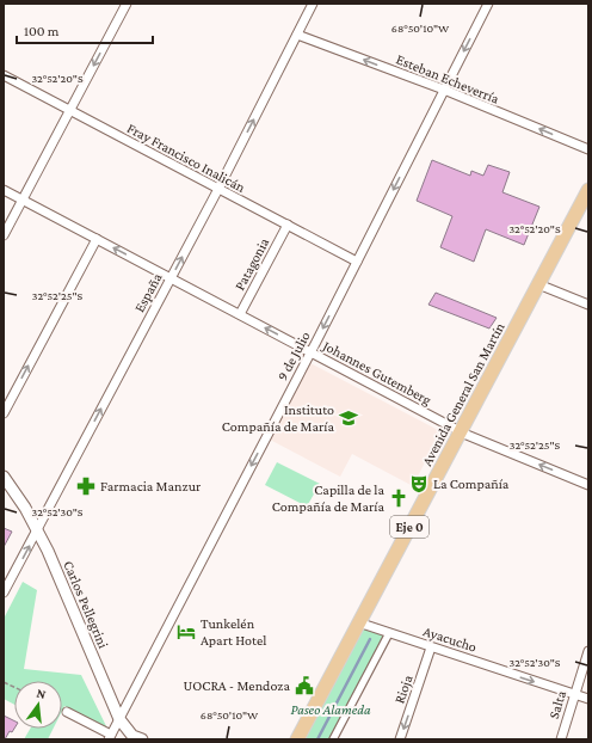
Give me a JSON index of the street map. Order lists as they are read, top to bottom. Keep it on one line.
{"streets":{"main road":["Avenida General San Martín","Eje 0"],"street":["Esteban Echeverría","Fray Francisco Inalicán","Patagonia","España","9 de Julio","Johannes Gutemberg","Carlos Pellegrini","Ayacucho","Rioja","Salta"]},"crossings":[["Esteban Echeverría","España"],["Esteban Echeverría","9 de Julio"],["Fray Francisco Inalicán","Patagonia"],["Fray Francisco Inalicán","España"],["Fray Francisco Inalicán","9 de Julio"],["Patagonia","Johannes Gutemberg"],["España","Johannes Gutemberg"],["España","Carlos Pellegrini"],["9 de Julio","Johannes Gutemberg"],["9 de Julio","Carlos Pellegrini"],["Johannes Gutemberg","Avenida General San Martín"],["Avenida General San Martín","Ayacucho"],["Ayacucho","Rioja"],["Ayacucho","Salta"]],"one_way":["Esteban Echeverría","España","9 de Julio","Johannes Gutemberg","Ayacucho"],"parks":["Paseo Alameda"],"places":{"school or university":["Instituto Compañía de María"],"theatre":["La Compañía"],"pharmacy":["Farmacia Manzur"],"church":["Capilla de la Compañía de María"],"hotel":["Tunkelén Apart Hotel"],"public building":["UOCRA - Mendoza"]},"scale_bar":"100 m","north":"top","coordinates":["68°50'10\"W","32°52'20\"S","32°52'25\"S","32°52'30\"S"]}
